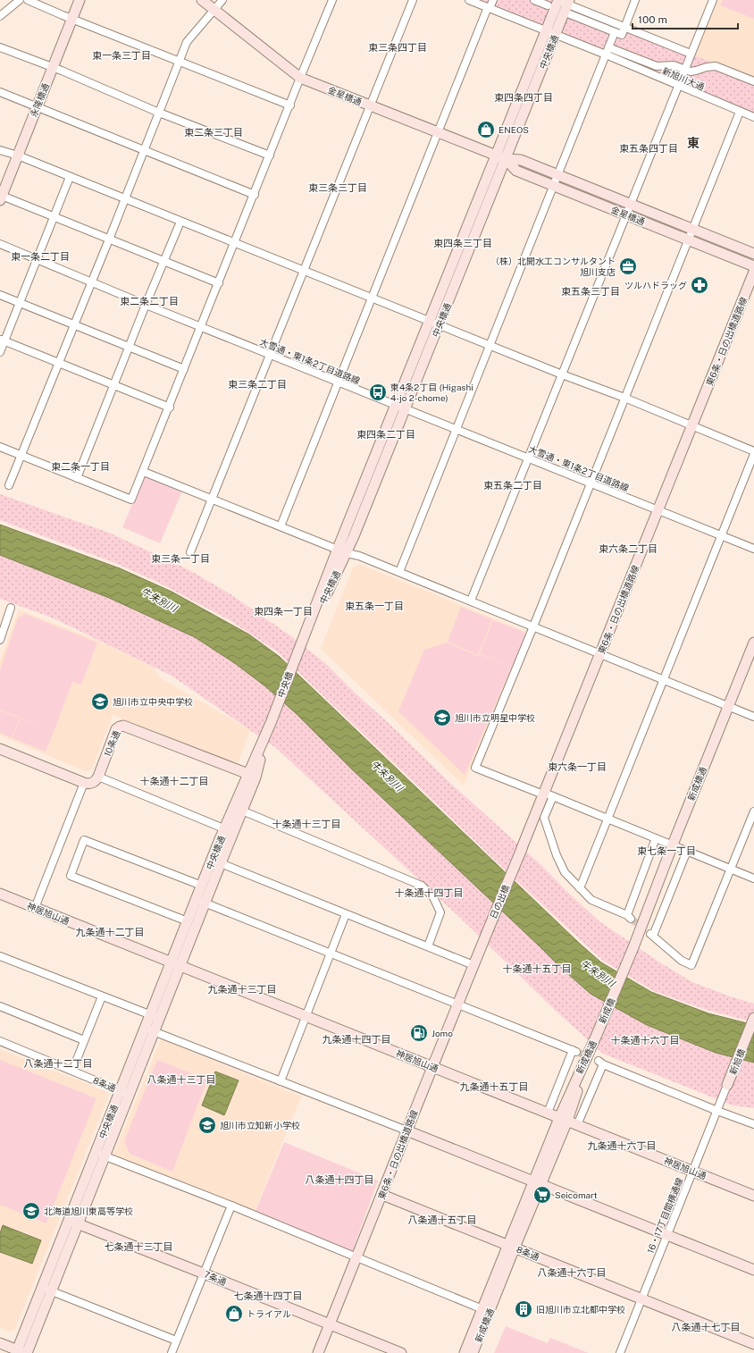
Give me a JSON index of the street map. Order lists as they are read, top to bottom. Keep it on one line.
{"streets":{"street":["中央橋通","新旭川大通","金星橋通","永隆橋通","東6条・日の出橋道路線","大雪通・東1条2丁目道路線","中央橋","10条通","新成橋通","日の出橋","神居旭山通","新成橋","新旭橋","8条通","16・17丁目間横通線","7条通"]},"crossings":[["中央橋通","新旭川大通"],["中央橋通","金星橋通"],["中央橋通","大雪通・東1条2丁目道路線"],["中央橋通","中央橋"],["中央橋通","10条通"],["中央橋通","神居旭山通"],["中央橋通","8条通"],["中央橋通","7条通"],["東6条・日の出橋道路線","大雪通・東1条2丁目道路線"],["東6条・日の出橋道路線","日の出橋"],["東6条・日の出橋道路線","神居旭山通"],["東6条・日の出橋道路線","8条通"],["東6条・日の出橋道路線","7条通"],["新成橋通","神居旭山通"],["新成橋通","新成橋"],["新成橋通","8条通"],["神居旭山通","16・17丁目間横通線"],["新旭橋","16・17丁目間横通線"],["8条通","16・17丁目間横通線"]],"districts":["東三条四丁目","東一条三丁目","東四条四丁目","東二条三丁目","東","東五条四丁目","東三条三丁目","東四条三丁目","東一条二丁目","東五条三丁目","東二条二丁目","東三条二丁目","東四条二丁目","東二条一丁目","東五条二丁目","東六条二丁目","東三条一丁目","東五条一丁目","東四条一丁目","東六条一丁目","十条通十二丁目","十条通十三丁目","東七条一丁目","十条通十四丁目","九条通十二丁目","十条通十五丁目","九条通十三丁目","九条通十四丁目","十条通十六丁目","八条通十二丁目","八条通十三丁目","九条通十五丁目","九条通十六丁目","八条通十四丁目","八条通十五丁目","七条通十三丁目","八条通十六丁目","七条通十四丁目","八条通十七丁目"],"water":["牛朱別川"],"places":{"shop":["ENEOS","トライアル"],"office":["（株）北開水工コンサルタント 旭川支店"],"pharmacy":["ツルハドラッグ"],"bus stop":["東4条2丁目 (Higashi 4-jo 2-chome)"],"school or university":["旭川市立中央中学校","旭川市立明星中学校","旭川市立知新小学校","北海道旭川東高等学校"],"fuel station":["Jomo"],"supermarket":["Seicomart"],"building":["旧旭川市立北都中学校"]},"scale_bar":"100 m"}
